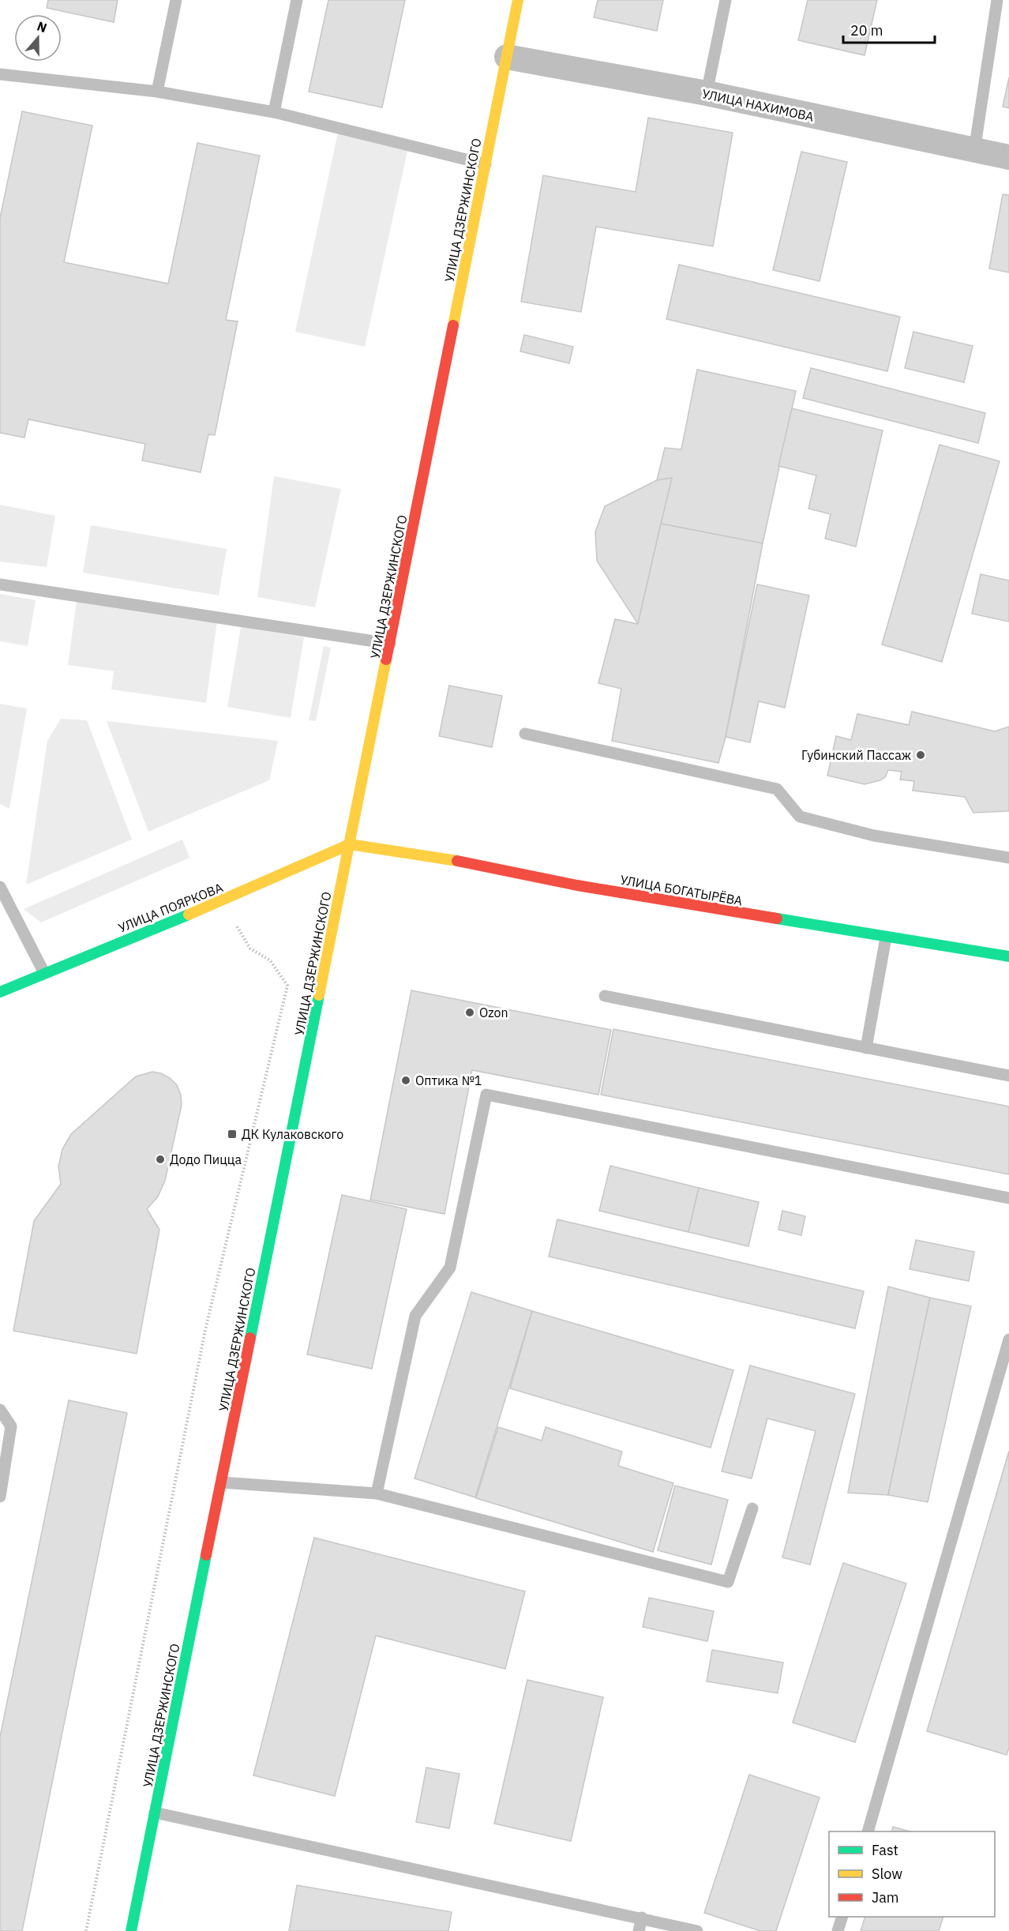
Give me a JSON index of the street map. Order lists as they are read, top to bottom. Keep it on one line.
{"streets":{"main road":["УЛИЦА ДЗЕРЖИНСКОГО","УЛИЦА БОГАТЫРЁВА","УЛИЦА ПОЯРКОВА"],"street":["УЛИЦА НАХИМОВА"]},"crossings":[["УЛИЦА НАХИМОВА","УЛИЦА ДЗЕРЖИНСКОГО"],["УЛИЦА ДЗЕРЖИНСКОГО","УЛИЦА БОГАТЫРЁВА"],["УЛИЦА ДЗЕРЖИНСКОГО","УЛИЦА ПОЯРКОВА"],["УЛИЦА БОГАТЫРЁВА","УЛИЦА ПОЯРКОВА"]],"places":{"other":["Губинский Пассаж","Ozon","Оптика №1","Додо Пицца"],"transit":["ДК Кулаковского"]},"legend":["Fast","Slow","Jam"],"scale_bar":"20 m","north":"top"}
